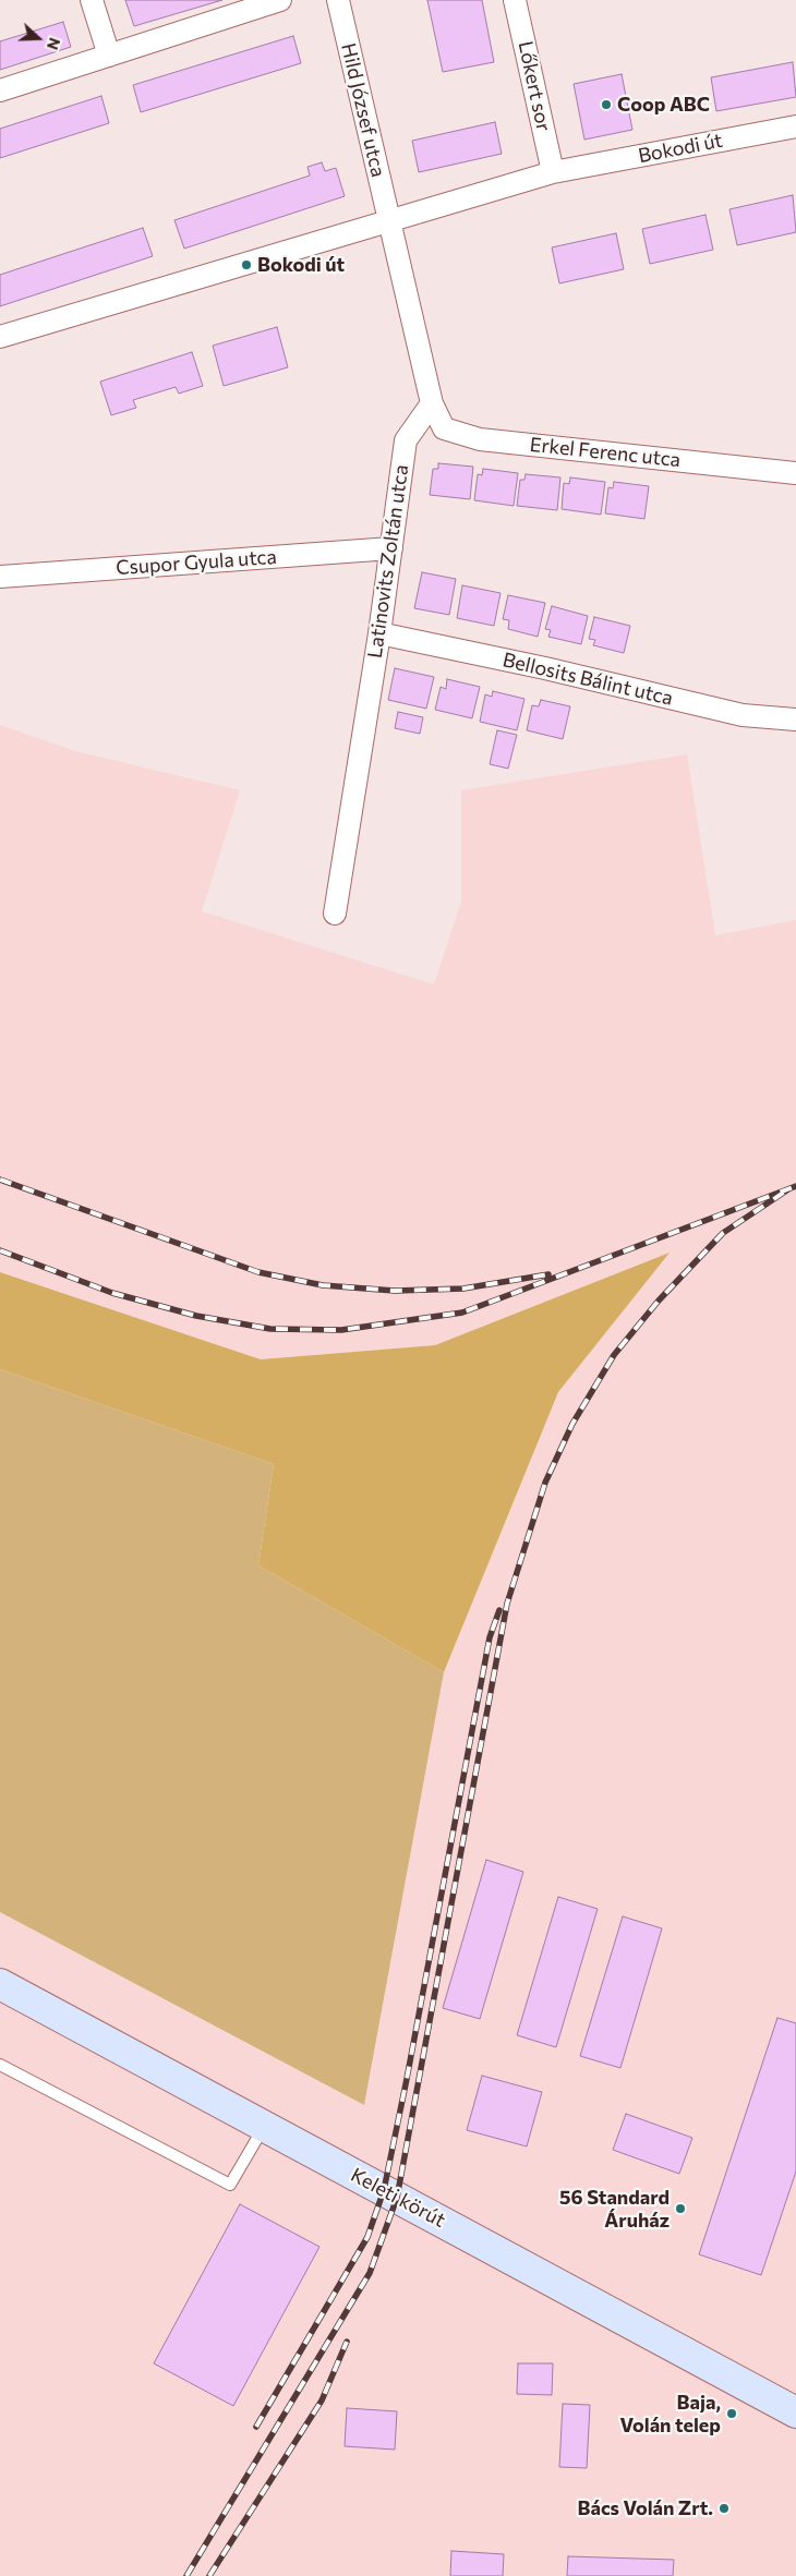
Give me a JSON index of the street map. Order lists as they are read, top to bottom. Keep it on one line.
{"streets":{"main road":["Keleti körút"],"street":["Lőkert sor","Hild József utca","Bokodi út","Erkel Ferenc utca","Latinovits Zoltán utca","Csupor Gyula utca","Bellosits Bálint utca"]},"crossings":[["Lőkert sor","Bokodi út"],["Hild József utca","Bokodi út"],["Erkel Ferenc utca","Latinovits Zoltán utca"],["Latinovits Zoltán utca","Csupor Gyula utca"],["Latinovits Zoltán utca","Bellosits Bálint utca"]],"places":["Coop ABC","Bokodi út","56 Standard Áruház","Baja, Volán telep","Bács Volán Zrt."],"north":"right"}
